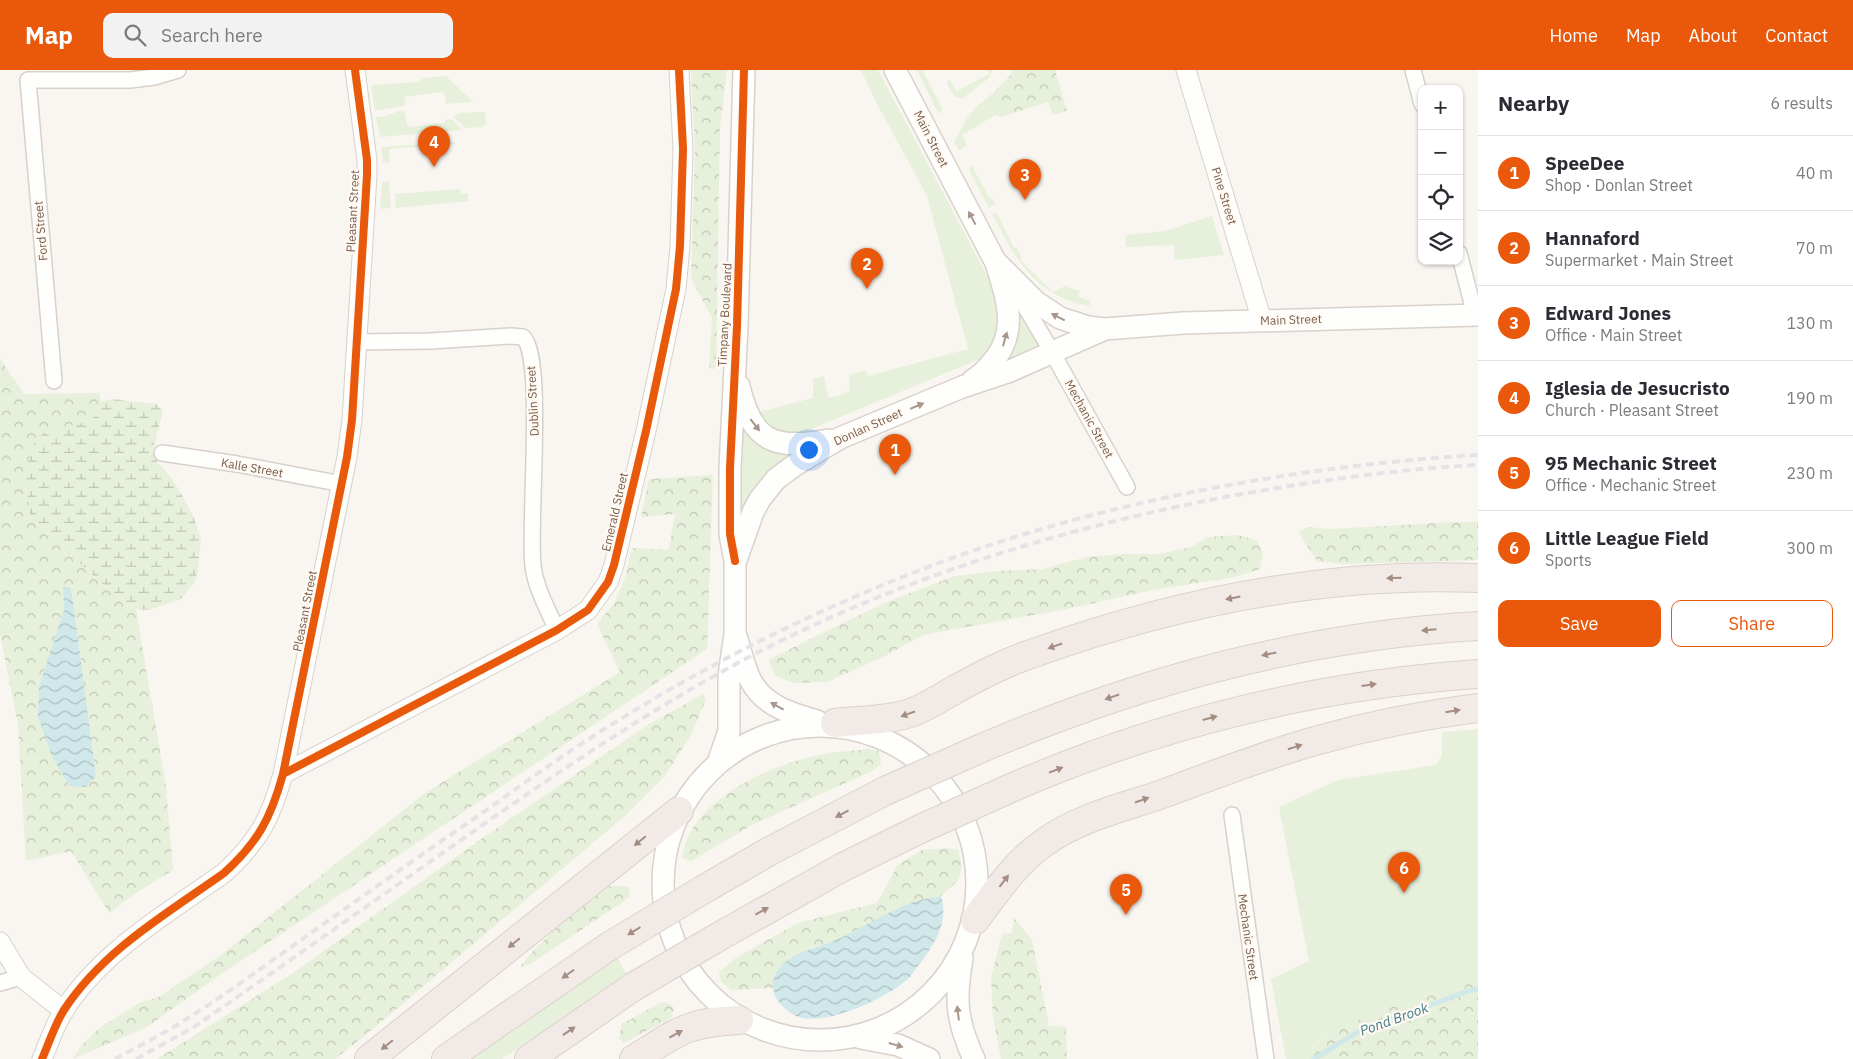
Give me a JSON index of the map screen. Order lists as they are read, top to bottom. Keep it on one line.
{"streets":{"main road":["Main Street","Timpany Boulevard","Donlan Street"],"street":["Pine Street","Pleasant Street","Ford Street","Dublin Street","Mechanic Street","Kalle Street","Emerald Street"]},"crossings":[["Main Street","Pine Street"],["Main Street","Mechanic Street"],["Main Street","Donlan Street"],["Pleasant Street","Dublin Street"],["Pleasant Street","Kalle Street"],["Pleasant Street","Emerald Street"],["Timpany Boulevard","Donlan Street"],["Dublin Street","Emerald Street"],["Mechanic Street","Donlan Street"]],"one_way":["Main Street"],"water":["Pond Brook"],"page":{"header":"Map","search":"Search here","nav":["Home","Map","About","Contact"],"heading":["Nearby","6 results"],"map_buttons":["+","−"],"pins":["4","3","2","1","6","5"],"list":[{"mark":"1","name":"SpeeDee","note":"Shop · Donlan Street","value":"40 m"},{"mark":"2","name":"Hannaford","note":"Supermarket · Main Street","value":"70 m"},{"mark":"3","name":"Edward Jones","note":"Office · Main Street","value":"130 m"},{"mark":"4","name":"Iglesia de Jesucristo","note":"Church · Pleasant Street","value":"190 m"},{"mark":"5","name":"95 Mechanic Street","note":"Office · Mechanic Street","value":"230 m"},{"mark":"6","name":"Little League Field","note":"Sports","value":"300 m"}],"buttons":["Save","Share"]}}
